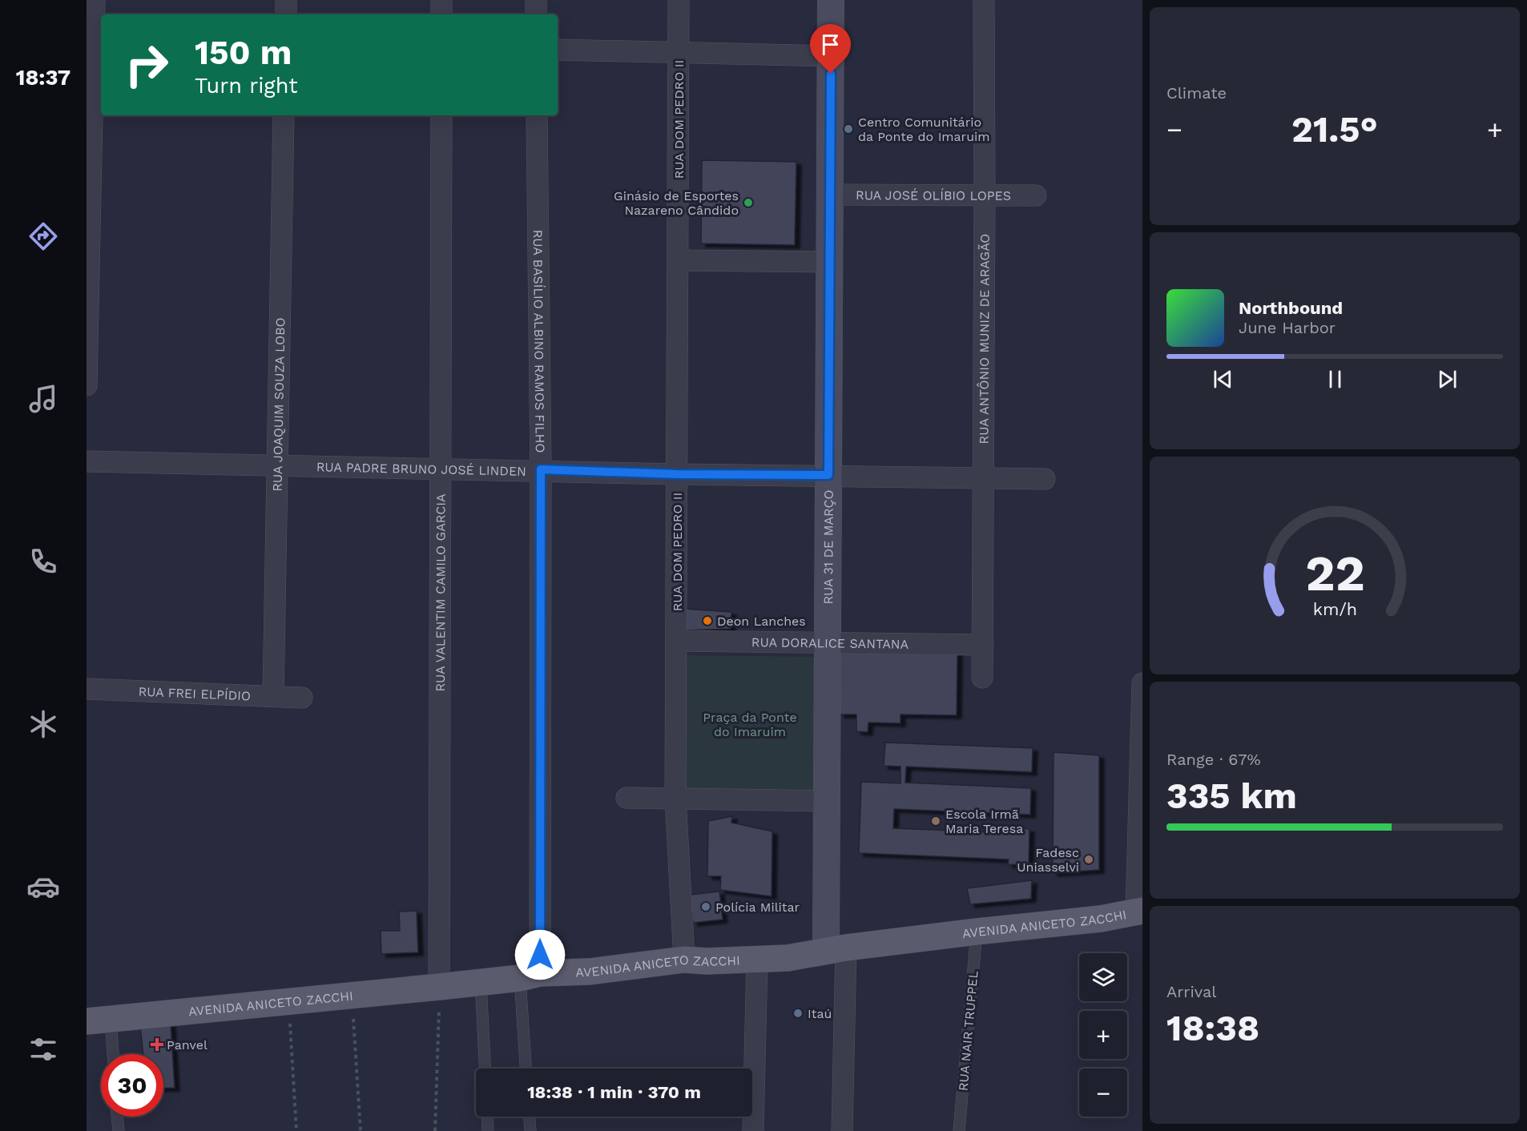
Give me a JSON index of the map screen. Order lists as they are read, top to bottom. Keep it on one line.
{"streets":{"main road":["AVENIDA ANICETO ZACCHI"],"street":["RUA DOM PEDRO II","RUA JOSÉ OLÍBIO LOPES","RUA ANTÔNIO MUNIZ DE ARAGÃO","RUA BASÍLIO ALBINO RAMOS FILHO","RUA JOAQUIM SOUZA LOBO","RUA PADRE BRUNO JOSÉ LINDEN","RUA 31 DE MARÇO","RUA VALENTIM CAMILO GARCIA","RUA DORALICE SANTANA","RUA FREI ELPÍDIO"],"lane":["RUA NAIR TRUPPEL"]},"crossings":[["RUA DOM PEDRO II","RUA PADRE BRUNO JOSÉ LINDEN"],["RUA DOM PEDRO II","RUA DORALICE SANTANA"],["RUA DOM PEDRO II","AVENIDA ANICETO ZACCHI"],["RUA JOSÉ OLÍBIO LOPES","RUA ANTÔNIO MUNIZ DE ARAGÃO"],["RUA JOSÉ OLÍBIO LOPES","RUA 31 DE MARÇO"],["RUA ANTÔNIO MUNIZ DE ARAGÃO","RUA PADRE BRUNO JOSÉ LINDEN"],["RUA ANTÔNIO MUNIZ DE ARAGÃO","RUA DORALICE SANTANA"],["RUA BASÍLIO ALBINO RAMOS FILHO","RUA PADRE BRUNO JOSÉ LINDEN"],["RUA BASÍLIO ALBINO RAMOS FILHO","AVENIDA ANICETO ZACCHI"],["RUA JOAQUIM SOUZA LOBO","RUA PADRE BRUNO JOSÉ LINDEN"],["RUA JOAQUIM SOUZA LOBO","RUA FREI ELPÍDIO"],["RUA PADRE BRUNO JOSÉ LINDEN","RUA 31 DE MARÇO"],["RUA PADRE BRUNO JOSÉ LINDEN","RUA VALENTIM CAMILO GARCIA"],["RUA 31 DE MARÇO","RUA DORALICE SANTANA"],["RUA 31 DE MARÇO","AVENIDA ANICETO ZACCHI"],["RUA VALENTIM CAMILO GARCIA","AVENIDA ANICETO ZACCHI"],["AVENIDA ANICETO ZACCHI","RUA NAIR TRUPPEL"]],"parks":["Praça da Ponte do Imaruim"],"places":{"other":["Centro Comunitário da Ponte do Imaruim","Ginásio de Esportes Nazareno Cândido","Deon Lanches","Escola Irmã Maria Teresa","Fadesc Uniasselvi","Polícia Militar","Itaú"],"health":["Panvel"]},"page":{"tabs":"18:37","tile":["Climate",["Range · 67%","335 km"],["Arrival","18:38"]],"turn":["150 m","Turn right"],"heat":["−","21.5°","+"],"song":["Northbound","June Harbor"],"map_buttons":["+","−"],"limit":"30","trip":"18:38 · 1 min · 370 m","gauge":["22","km/h"]}}
